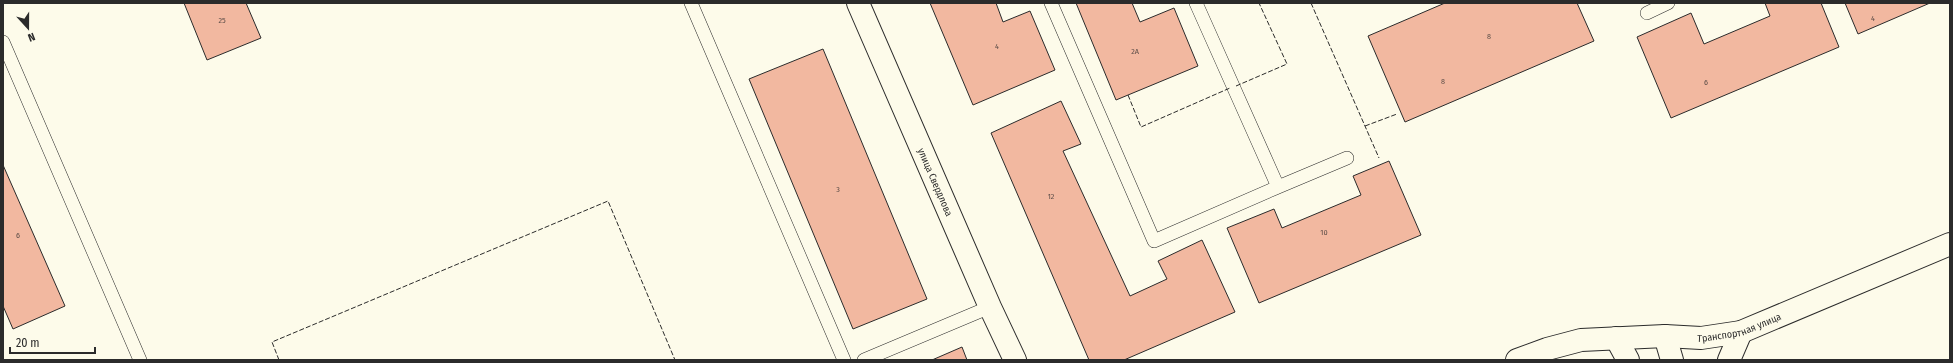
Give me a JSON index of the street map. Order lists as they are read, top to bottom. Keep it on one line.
{"streets":{"street":["улица Свердлова","Транспортная улица"]},"house_numbers":["4","25","8","4","2А","8","6","3","12","10","6"],"scale_bar":"20 m","north":"bottom"}
